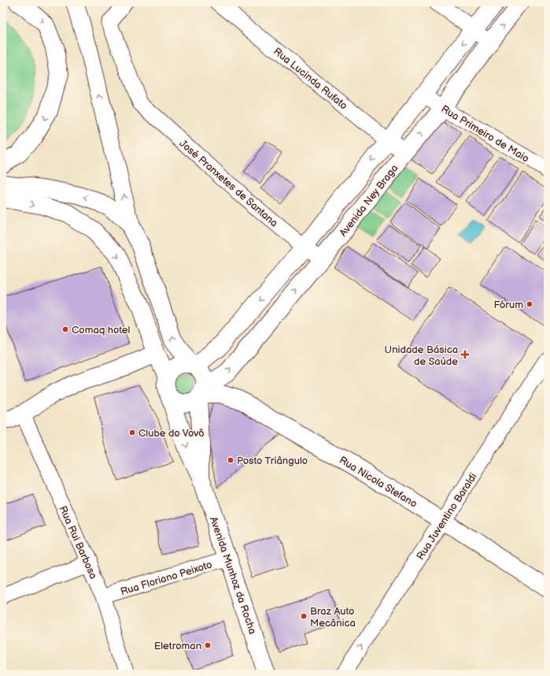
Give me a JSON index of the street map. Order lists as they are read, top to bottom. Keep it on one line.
{"streets":{"main road":["Avenida Ney Braga","Rua Nicola Stefano","Avenida Munhoz da Rocha"],"street":["Rua Lucinda Rufato","Rua Primeiro de Maio","José Pranxetes de Santana","Rua Juventino Baraldi","Rua Rui Barbosa","Rua Floriano Peixoto"]},"crossings":[["Rua Lucinda Rufato","Avenida Ney Braga"],["Rua Primeiro de Maio","Avenida Ney Braga"],["José Pranxetes de Santana","Avenida Ney Braga"],["Avenida Ney Braga","Rua Nicola Stefano"],["Rua Nicola Stefano","Rua Juventino Baraldi"],["Rua Rui Barbosa","Rua Floriano Peixoto"],["Avenida Munhoz da Rocha","Rua Floriano Peixoto"]],"one_way":["Rua Juventino Baraldi"],"places":{"other":["Fórum","Comaq hotel","Clube do Vovô","Posto Triângulo","Braz Auto Mecânica","Eletroman"],"health":["Unidade Básica de Saúde"]}}
